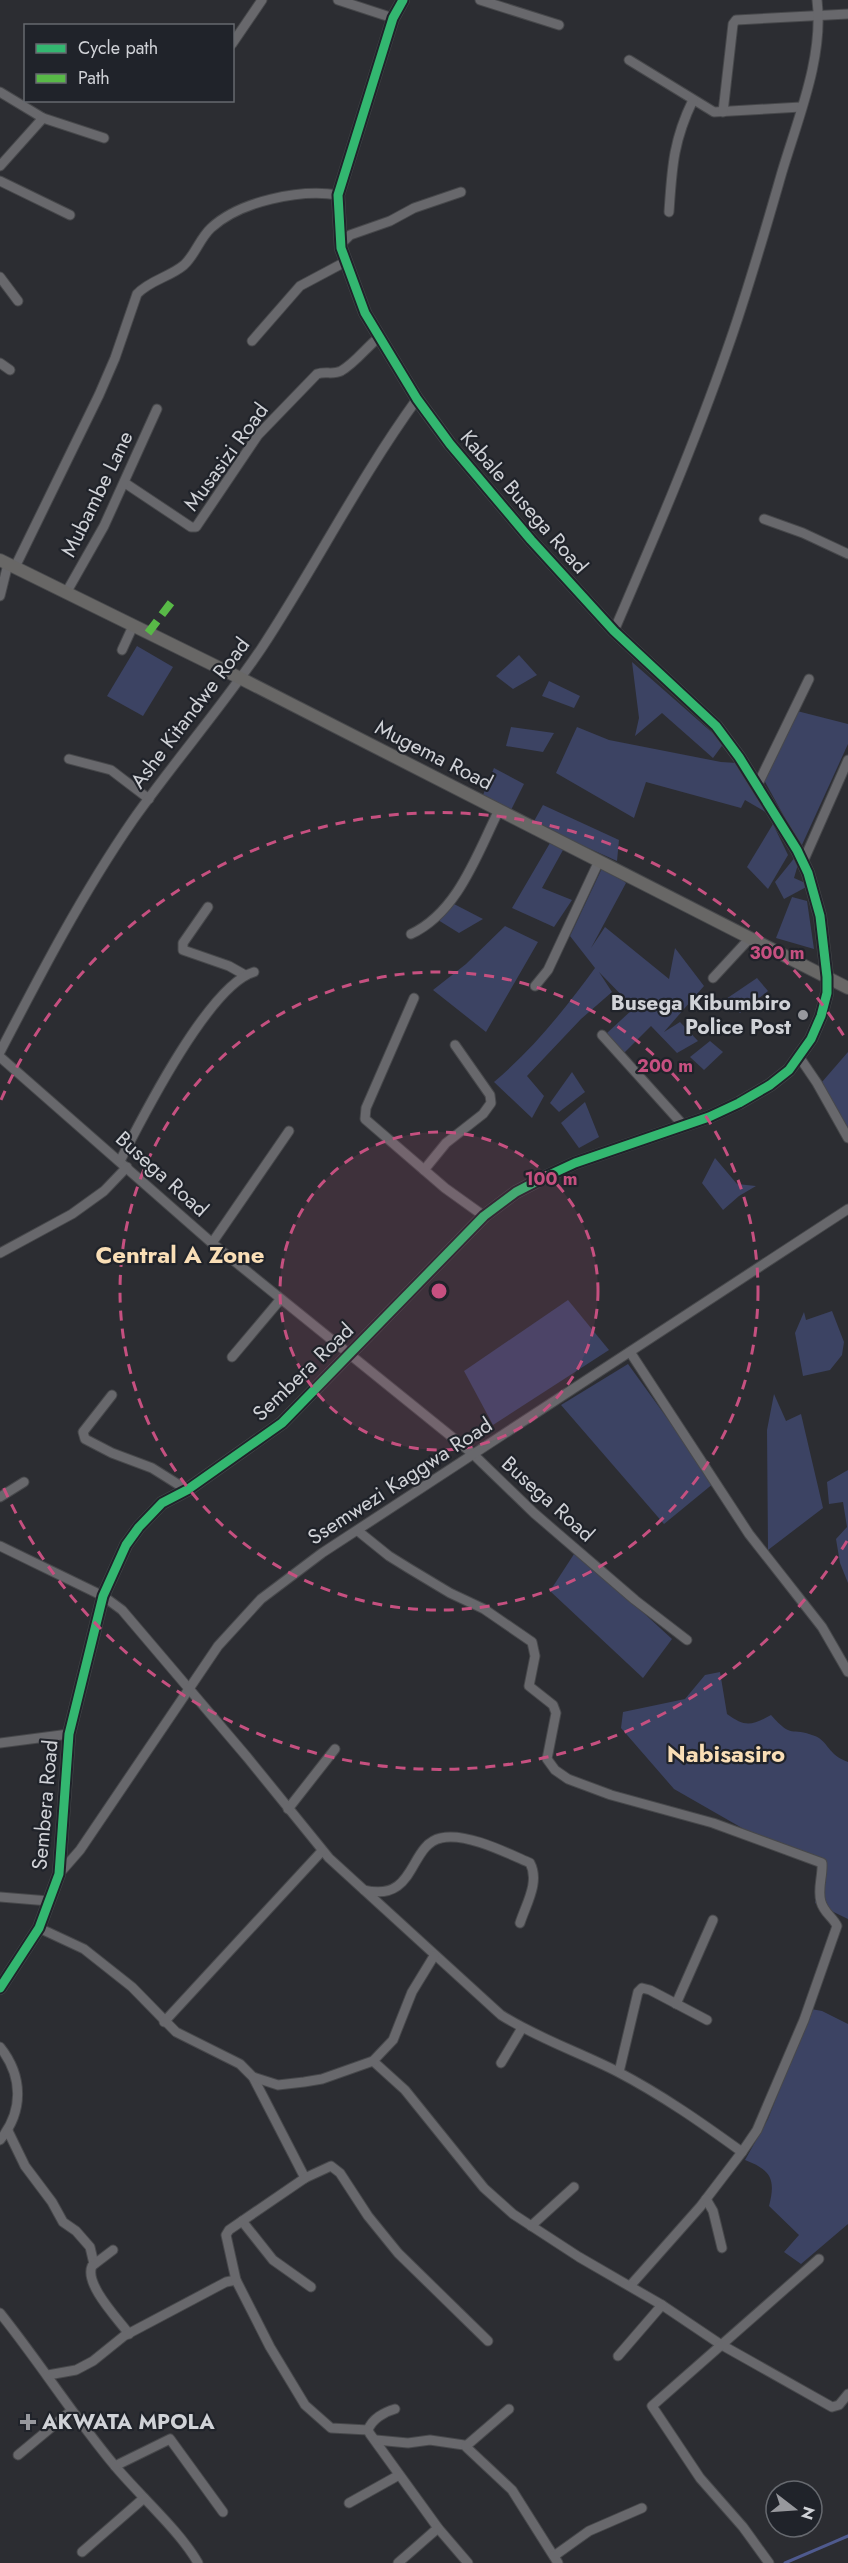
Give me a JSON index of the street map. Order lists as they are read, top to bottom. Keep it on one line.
{"streets":{"street":["Musasizi Road","Mubambe Lane","Kabale Busega Road","Ashe Kitandwe Road","Mugema Road","Busega Road","Sembera Road","Ssemwezi Kaggwa Road"]},"crossings":[["Musasizi Road","Mubambe Lane"],["Musasizi Road","Kabale Busega Road"],["Mubambe Lane","Mugema Road"],["Kabale Busega Road","Ashe Kitandwe Road"],["Kabale Busega Road","Mugema Road"],["Kabale Busega Road","Sembera Road"],["Ashe Kitandwe Road","Mugema Road"],["Mugema Road","Sembera Road"],["Busega Road","Sembera Road"],["Busega Road","Ssemwezi Kaggwa Road"],["Sembera Road","Ssemwezi Kaggwa Road"]],"districts":["Central A Zone","Nabisasiro"],"places":{"other":["Busega Kibumbiro Police Post"],"health":["AKWATA MPOLA"]},"legend":["Cycle path","Path"],"north":"right","rings":["300 m","200 m","100 m"]}
